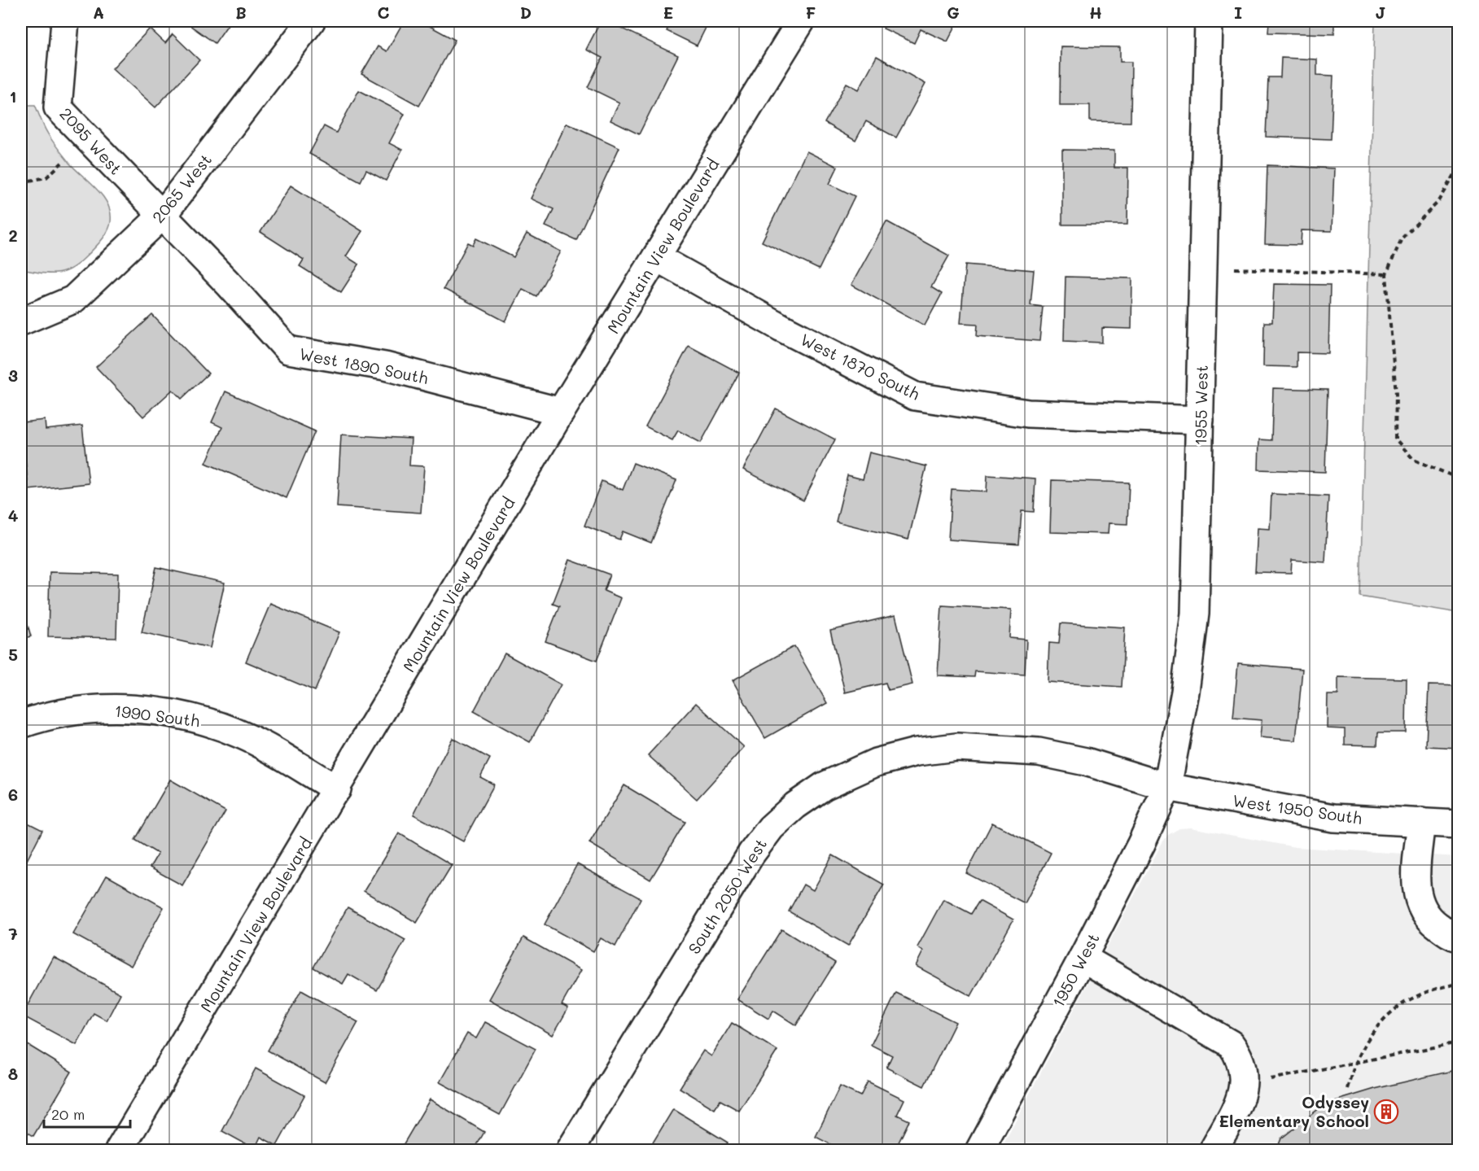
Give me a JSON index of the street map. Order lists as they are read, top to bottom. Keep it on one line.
{"streets":{"street":["2095 West","2065 West","Mountain View Boulevard","West 1890 South","West 1870 South","1955 West","1990 South","West 1950 South","South 2050 West","1950 West"]},"crossings":[["2095 West","2065 West"],["2095 West","West 1890 South"],["2065 West","West 1890 South"],["Mountain View Boulevard","West 1890 South"],["Mountain View Boulevard","West 1870 South"],["Mountain View Boulevard","1990 South"],["West 1870 South","1955 West"],["1955 West","West 1950 South"],["1955 West","South 2050 West"],["1955 West","1950 West"],["West 1950 South","South 2050 West"],["West 1950 South","1950 West"],["South 2050 West","1950 West"]],"places":{"building":["Odyssey Elementary School"]},"scale_bar":"20 m","grid":{"columns":["A","B","C","D","E","F","G","H","I","J"],"rows":["1","2","3","4","5","6","7","8"]}}
